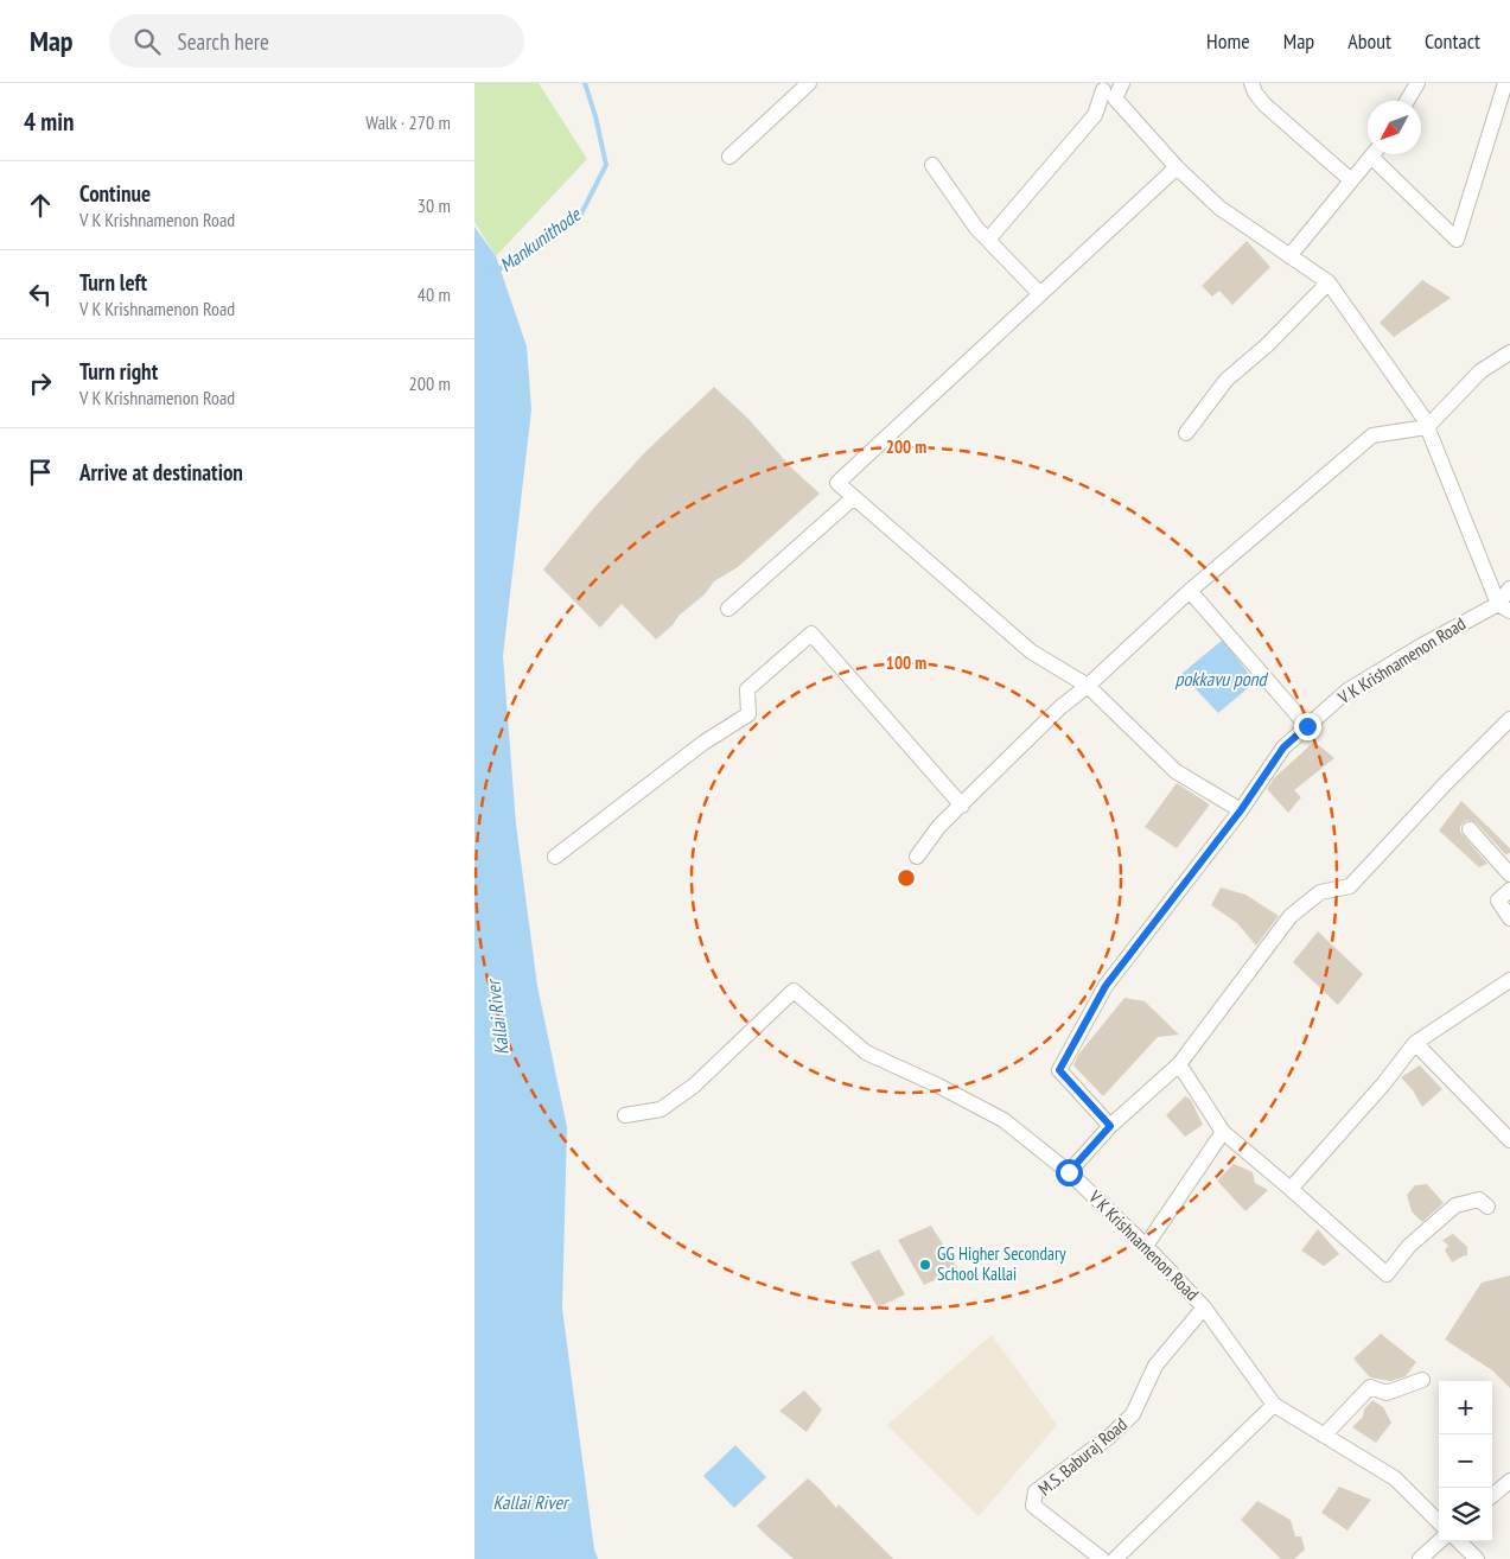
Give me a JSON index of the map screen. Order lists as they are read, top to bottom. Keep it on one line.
{"streets":{"street":["V K Krishnamenon Road","M.S. Baburaj Road"]},"crossings":[["V K Krishnamenon Road","M.S. Baburaj Road"]],"water":["Mankunithode","pokkavu pond","Kallai River"],"places":["GG Higher Secondary School Kallai"],"north":"bottom left","page":{"header":"Map","search":"Search here","nav":["Home","Map","About","Contact"],"heading":["4 min","Walk · 270 m"],"list":[["Continue","V K Krishnamenon Road","30 m"],["Turn left","V K Krishnamenon Road","40 m"],["Turn right","V K Krishnamenon Road","200 m"],"Arrive at destination"],"map_buttons":["+","−"]},"rings":["200 m","100 m"]}
